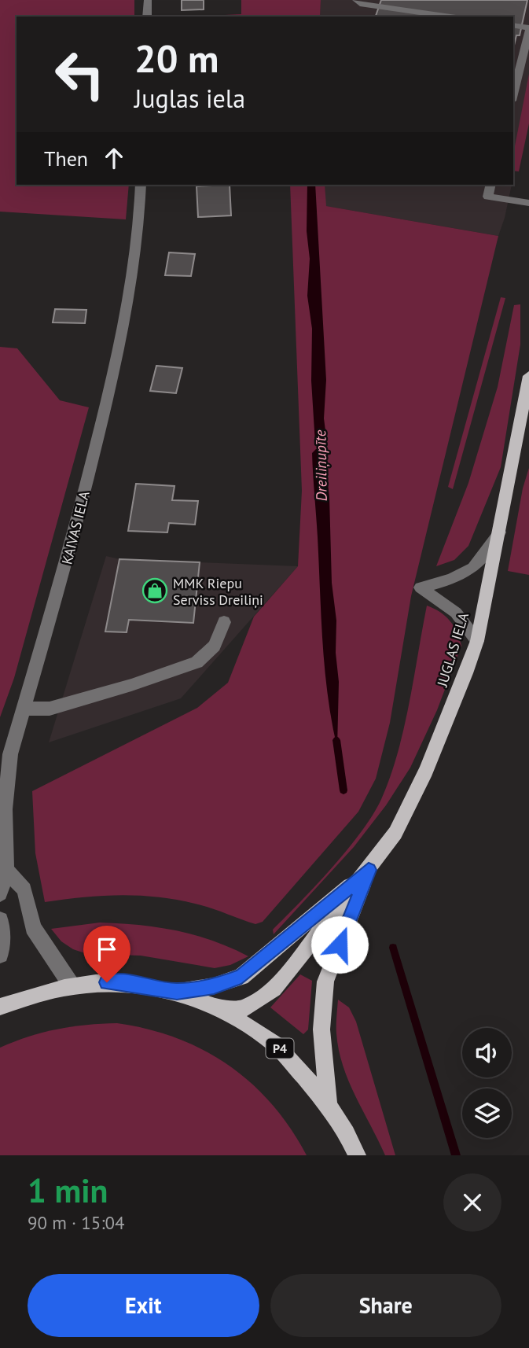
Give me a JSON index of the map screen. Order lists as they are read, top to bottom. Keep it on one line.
{"streets":{"main road":["JUGLAS IELA","P4"],"street":["KAIVAS IELA"]},"crossings":[["JUGLAS IELA","P4"]],"water":["Dreiliņupīte"],"places":{"shop":["MMK Riepu Serviss Dreiliņi"]},"page":{"turn":["20 m","Juglas iela"],"then":"Then","heading":["1 min","90 m · 15:04"],"buttons":["Exit","Share"]}}
